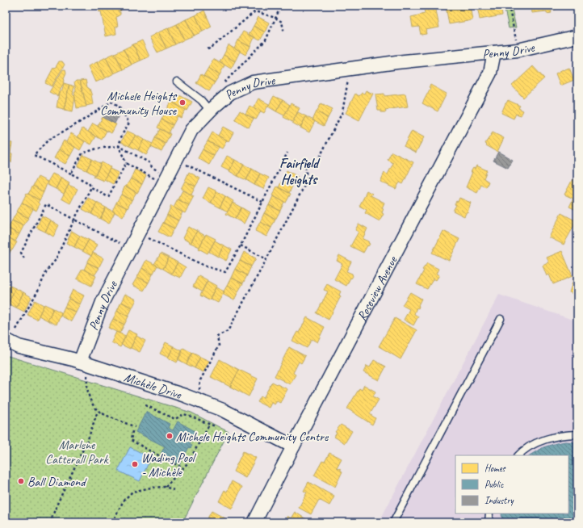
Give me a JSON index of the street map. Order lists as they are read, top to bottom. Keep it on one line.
{"streets":{"street":["Penny Drive","Roseview Avenue","Michèle Drive"]},"crossings":[["Penny Drive","Roseview Avenue"],["Penny Drive","Michèle Drive"],["Roseview Avenue","Michèle Drive"]],"districts":["Fairfield Heights"],"parks":["Marlene Catterall Park"],"places":["Michele Heights Community House","Michele Heights Community Centre","Wading Pool - Michèle","Ball Diamond"],"legend":["Homes","Public","Industry"]}
